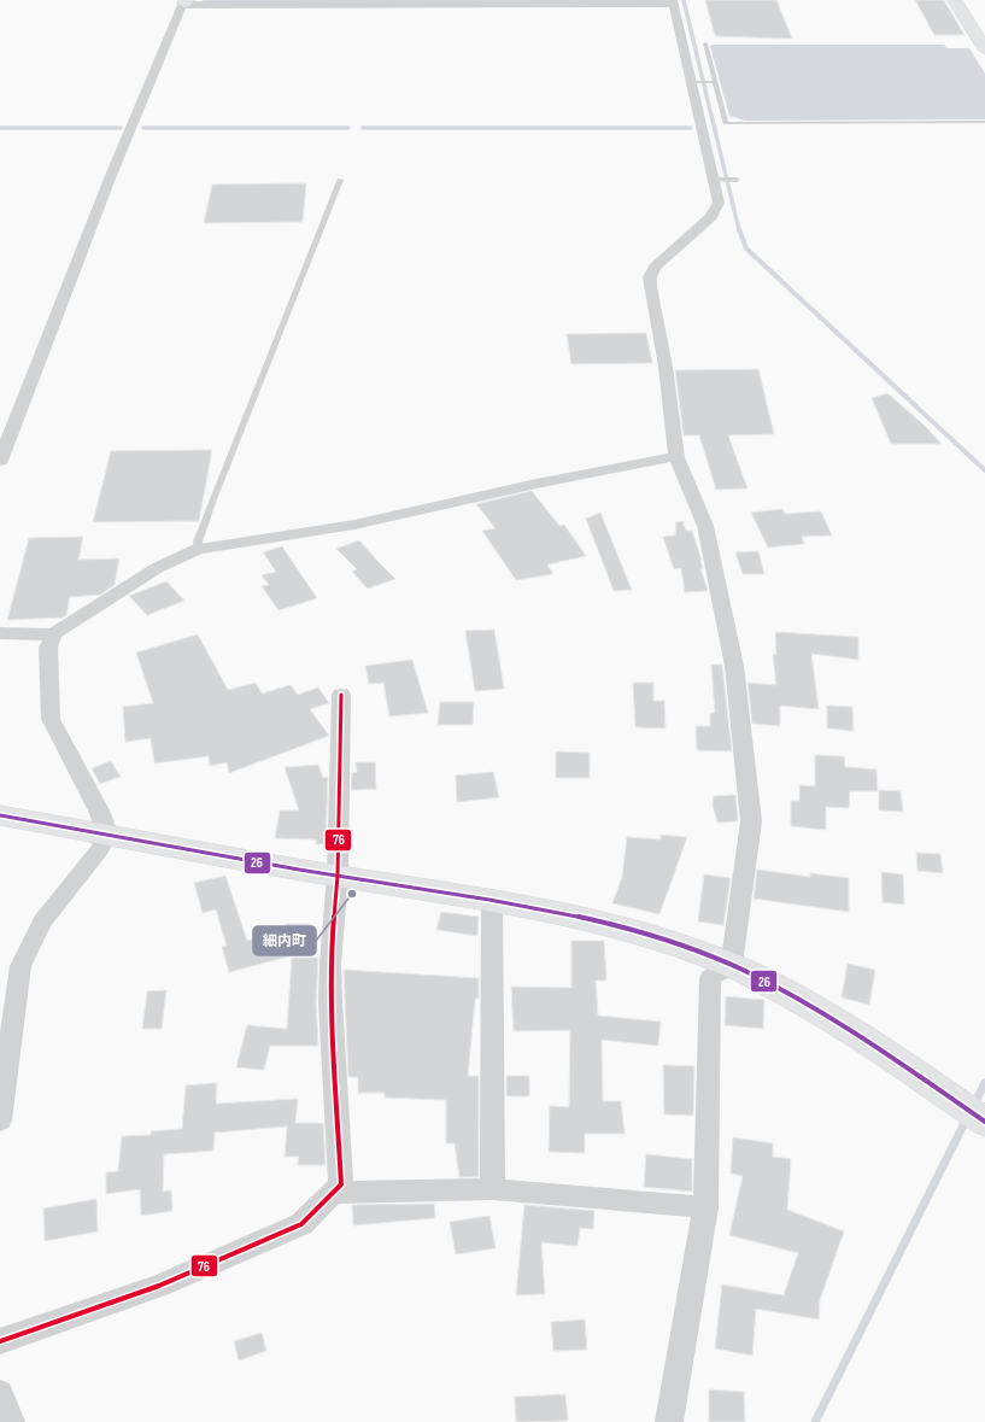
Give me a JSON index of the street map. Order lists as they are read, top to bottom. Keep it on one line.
{"places":["細内町"],"lines":["transit line 76","transit line 26"]}
